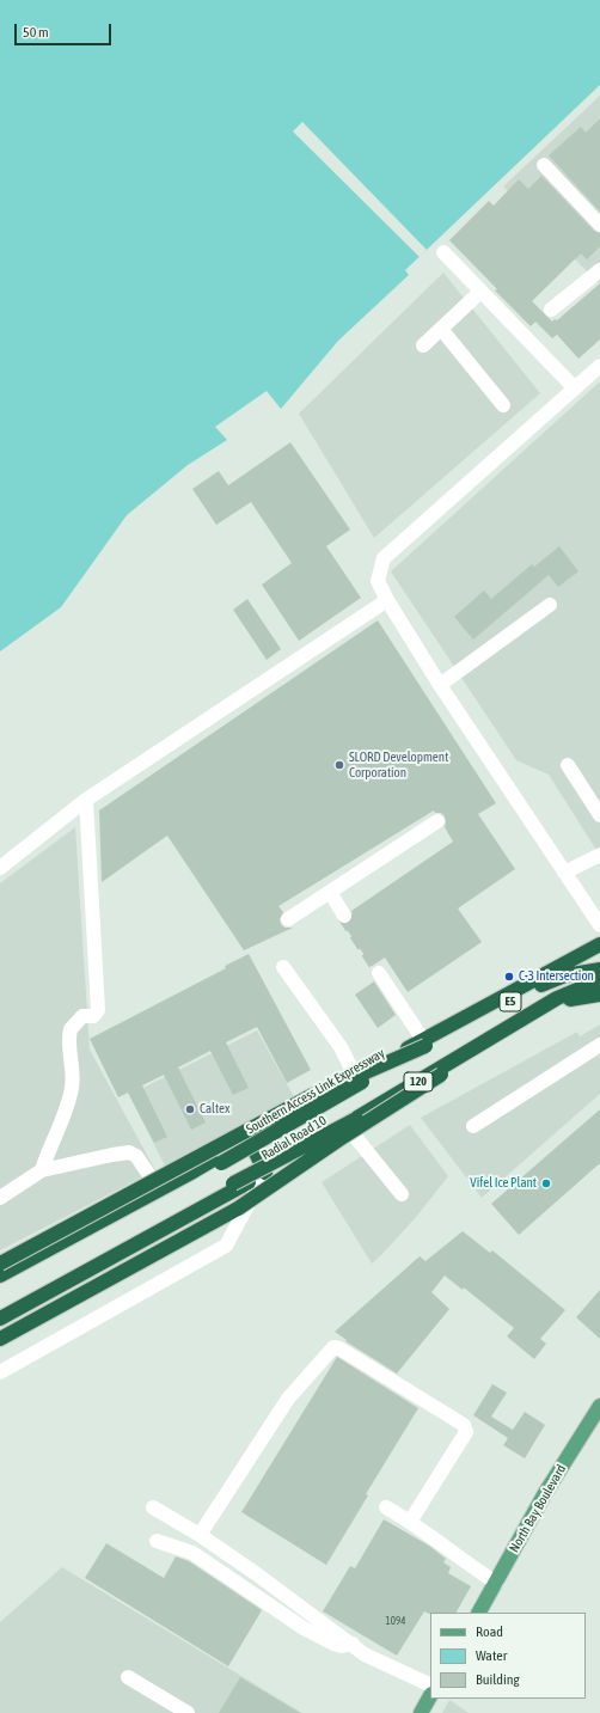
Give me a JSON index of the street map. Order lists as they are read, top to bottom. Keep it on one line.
{"streets":{"highway":["E5","120","Southern Access Link Expressway","Radial Road 10"],"main road":["North Bay Boulevard"]},"crossings":[["E5","Southern Access Link Expressway"],["E5","Radial Road 10"],["Southern Access Link Expressway","Radial Road 10"]],"places":["SLORD Development Corporation","C-3 Intersection","Caltex","Vifel Ice Plant"],"house_numbers":["1094"],"legend":["Road","Water","Building"],"scale_bar":"50 m"}
